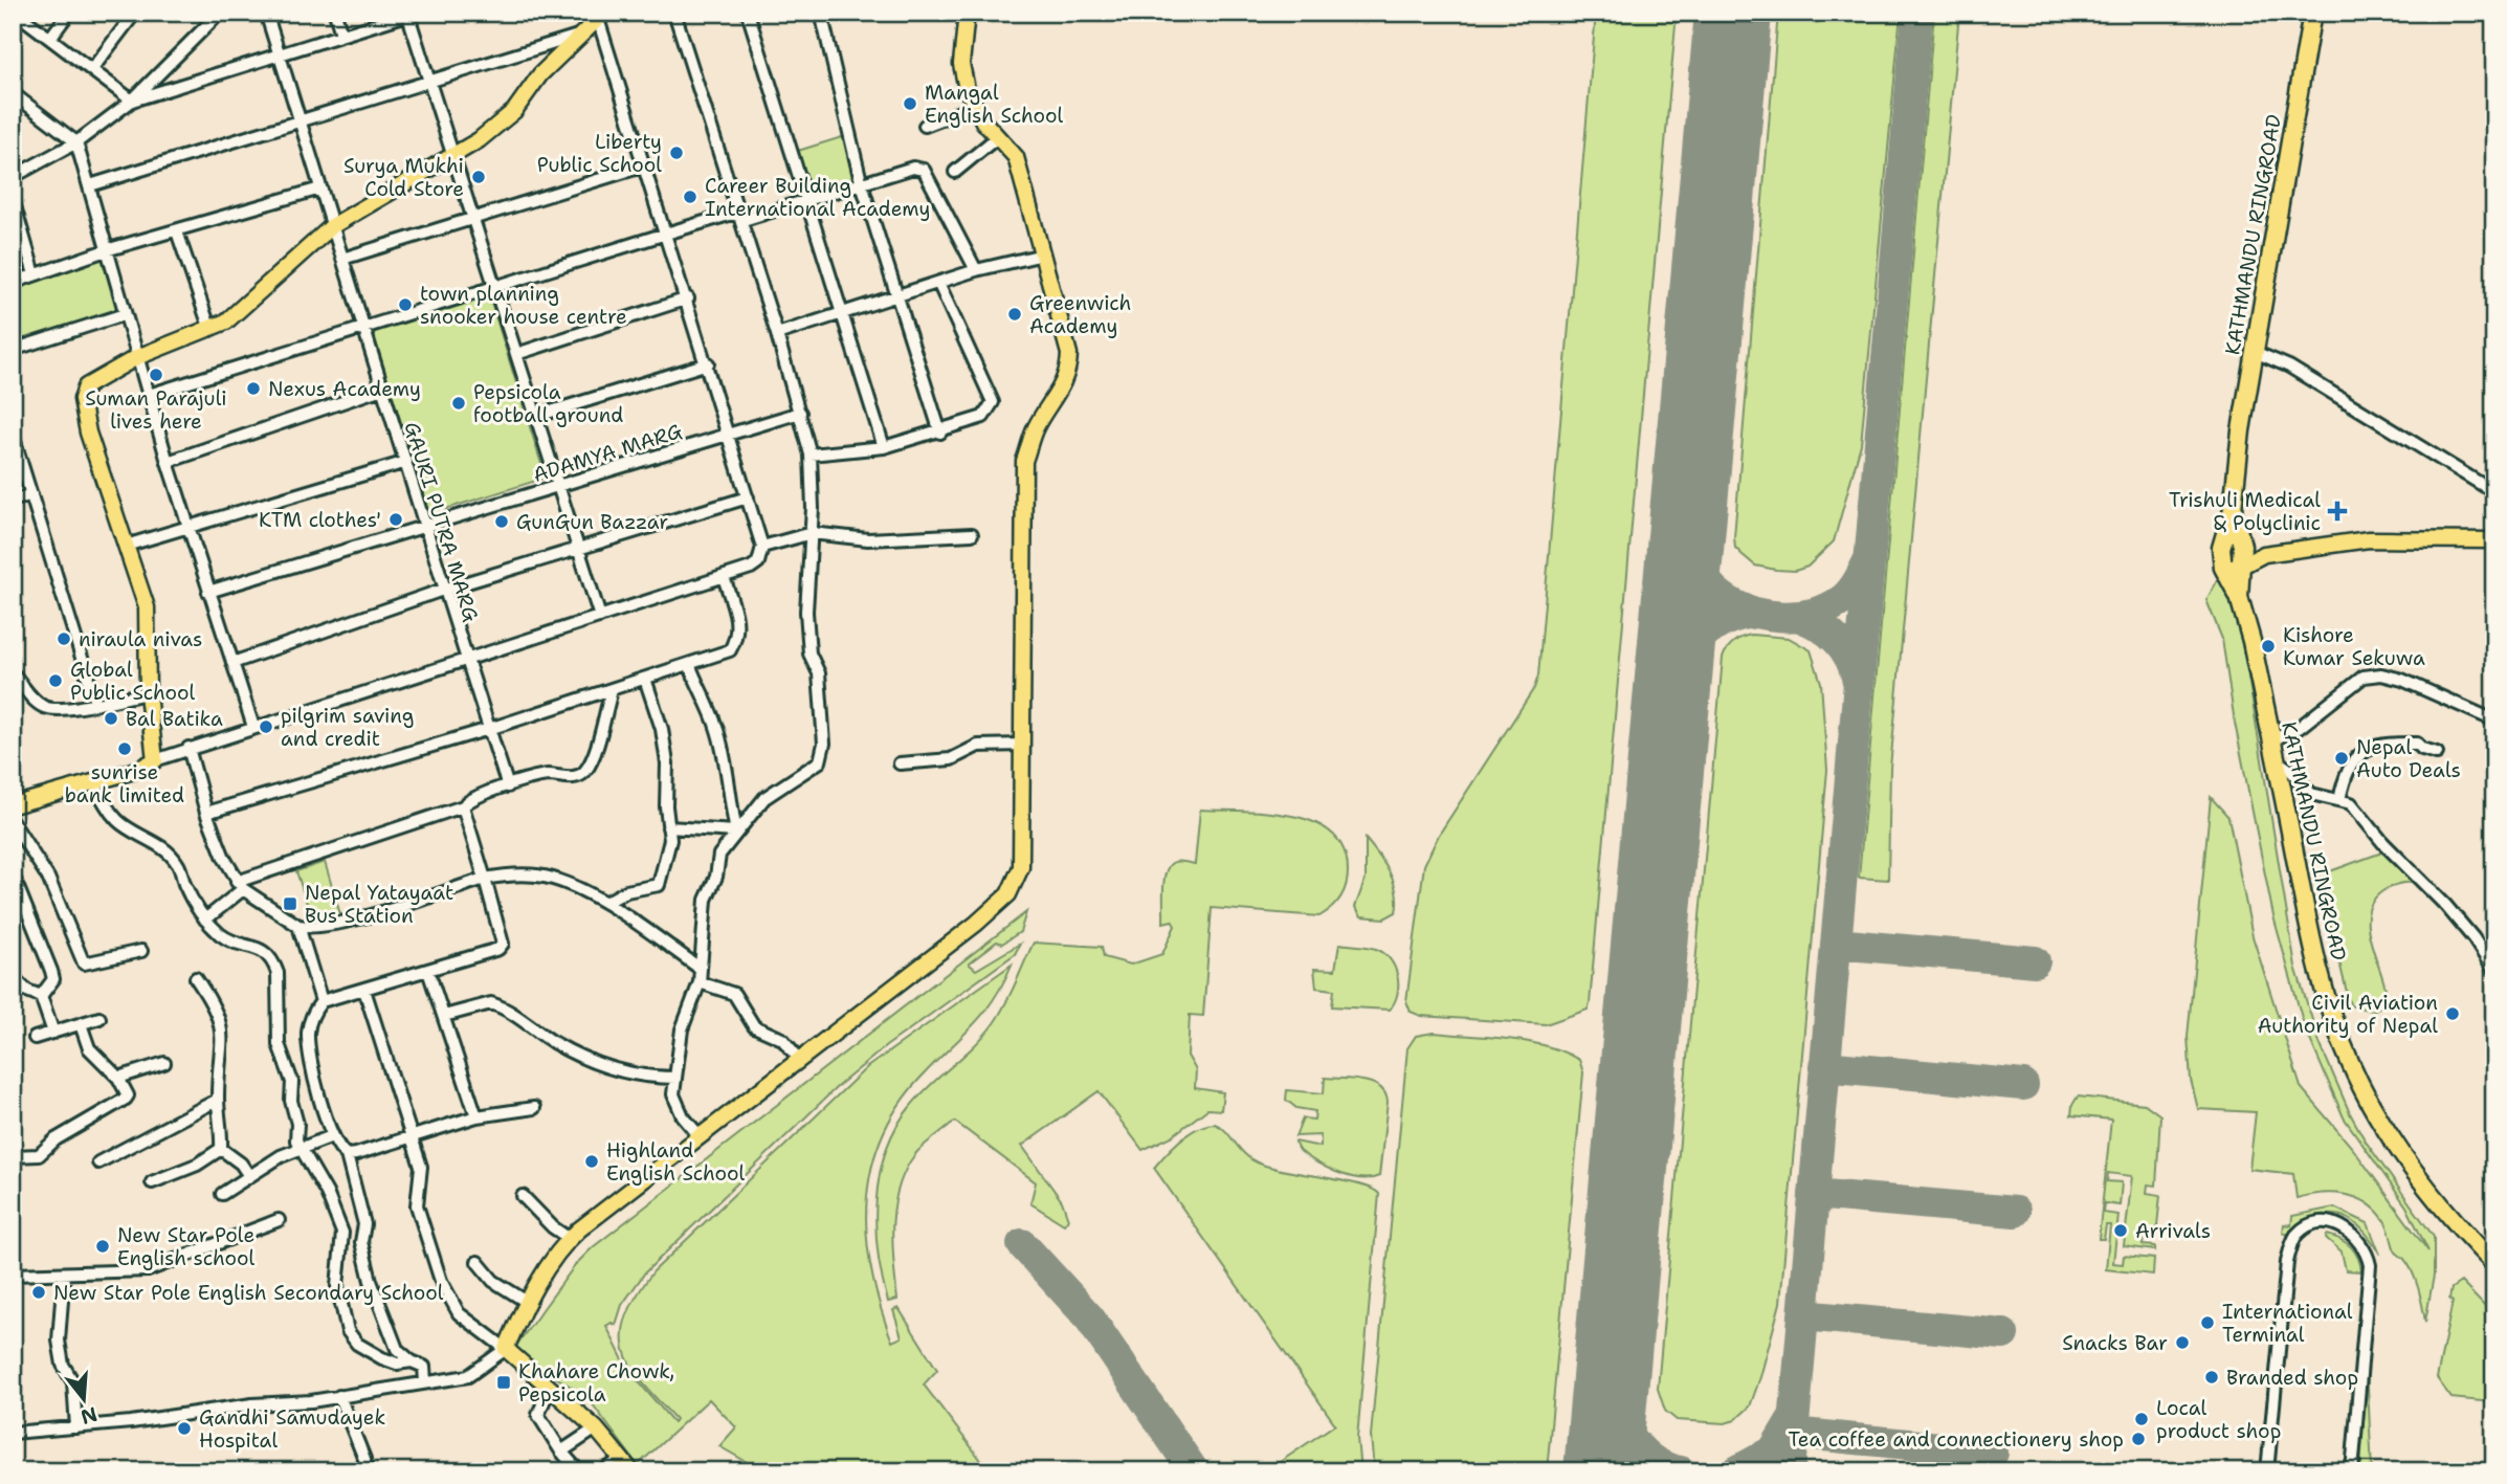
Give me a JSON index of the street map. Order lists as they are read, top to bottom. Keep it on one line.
{"streets":{"highway":["KATHMANDU RINGROAD"],"street":["ADAMYA MARG","GAURI PUTRA MARG"]},"crossings":[["ADAMYA MARG","GAURI PUTRA MARG"]],"places":{"other":["Mangal English School","Liberty Public School","Surya Mukhi Cold Store","Career Building International Academy","town planning snooker house centre","Greenwich Academy","Suman Parajuli lives here","Nexus Academy","Pepsicola football ground","KTM clothes'","GunGun Bazzar","niraula nivas","Kishore Kumar Sekuwa","Global Public School","Bal Batika","pilgrim saving and credit","sunrise bank limited","Nepal Auto Deals","Civil Aviation Authority of Nepal","Highland English School","Arrivals","New Star Pole English school","New Star Pole English Secondary School","International Terminal","Snacks Bar","Branded shop","Local product shop","Gandhi Samudayek Hospital","Tea coffee and connectionery shop"],"health":["Trishuli Medical & Polyclinic"],"transit":["Nepal Yatayaat Bus Station","Khahare Chowk, Pepsicola"]},"north":"bottom"}
